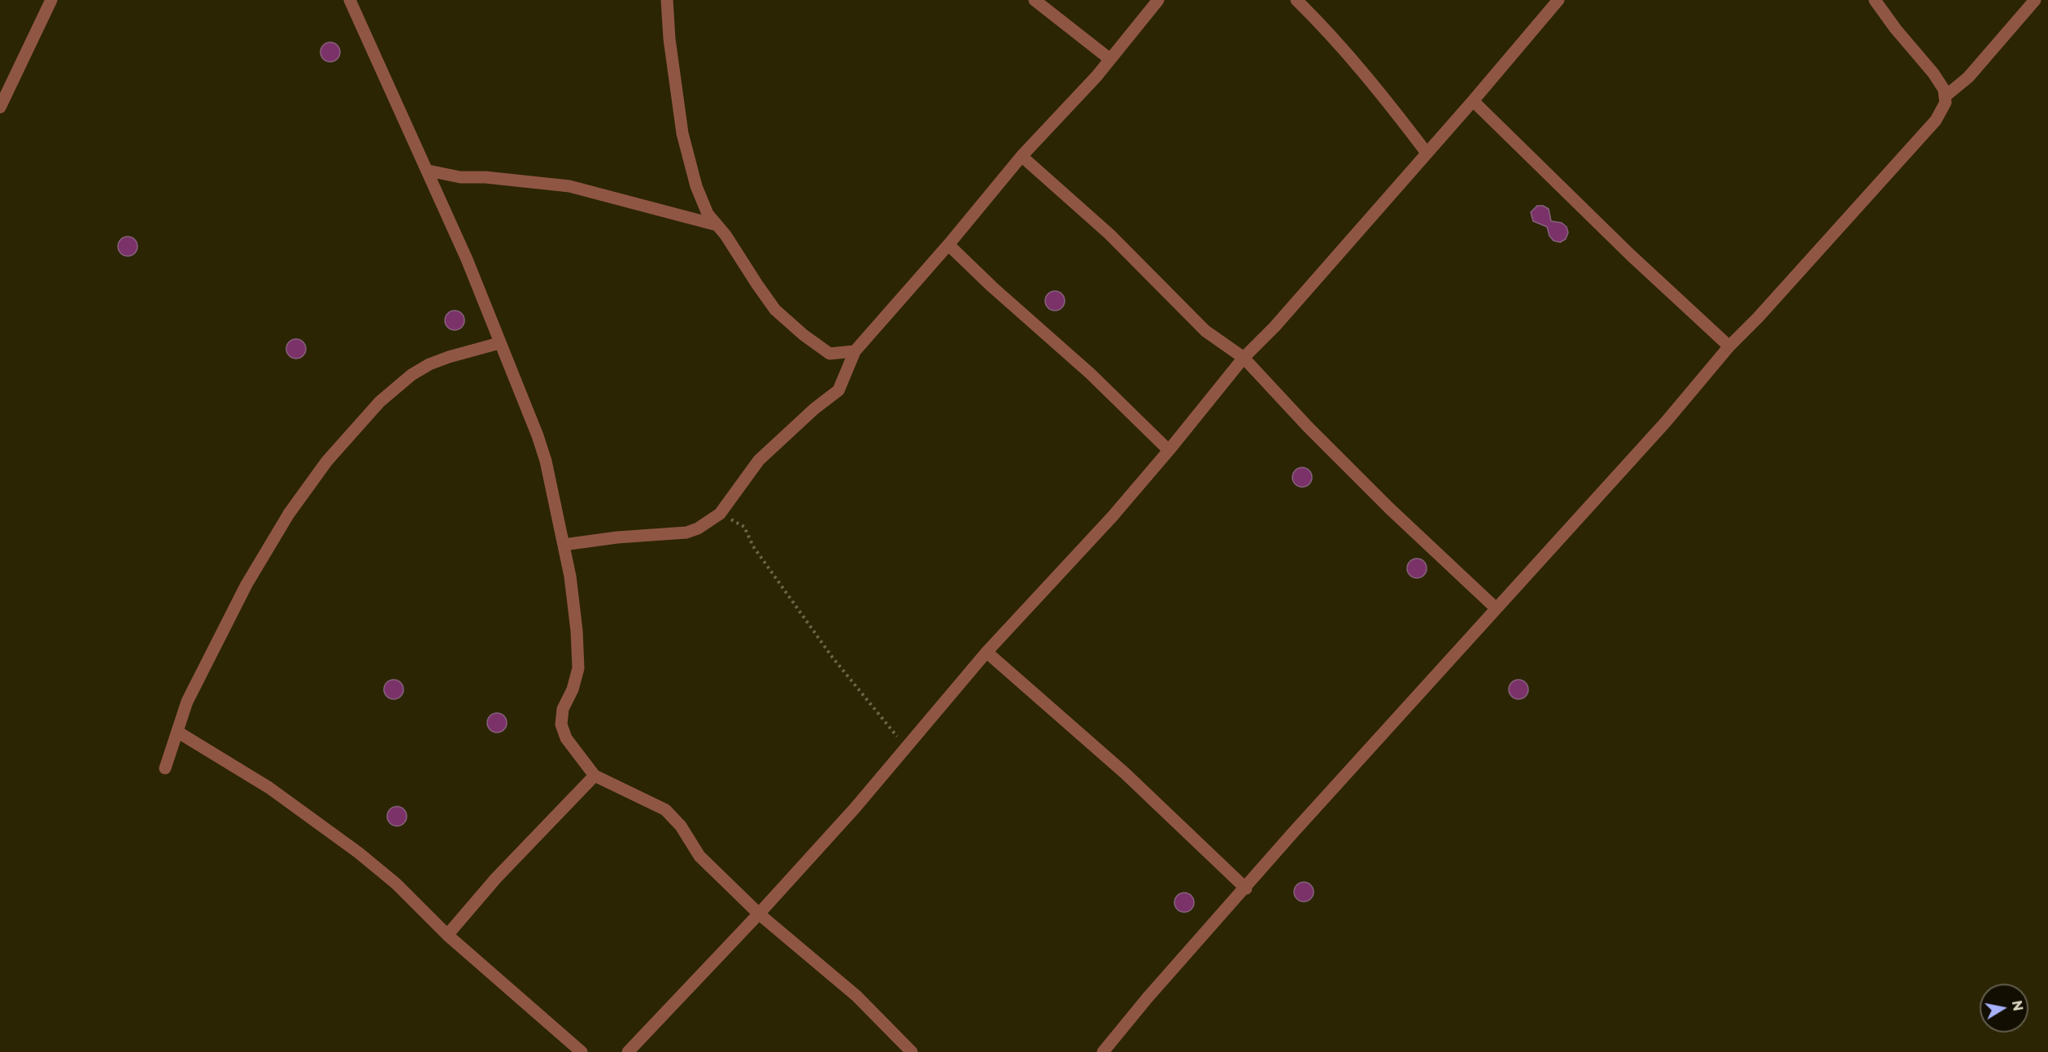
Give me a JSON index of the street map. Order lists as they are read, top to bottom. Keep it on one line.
{"north":"right"}
